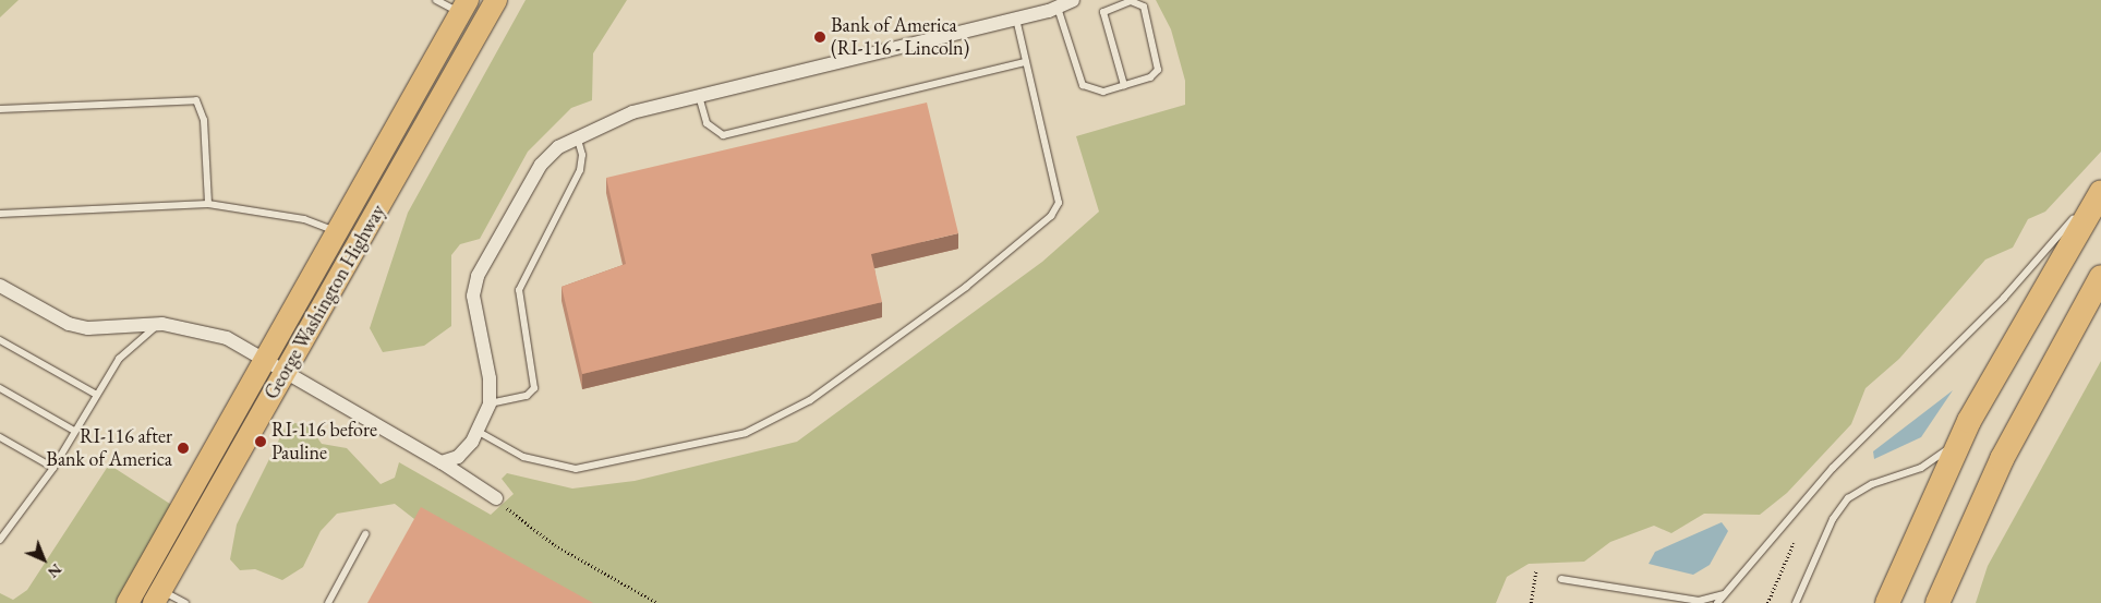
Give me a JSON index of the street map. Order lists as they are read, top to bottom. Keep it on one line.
{"streets":{"main road":["George Washington Highway"]},"places":["Bank of America (RI-116 - Lincoln)","RI-116 before Pauline","RI-116 after Bank of America"],"north":"bottom right"}
